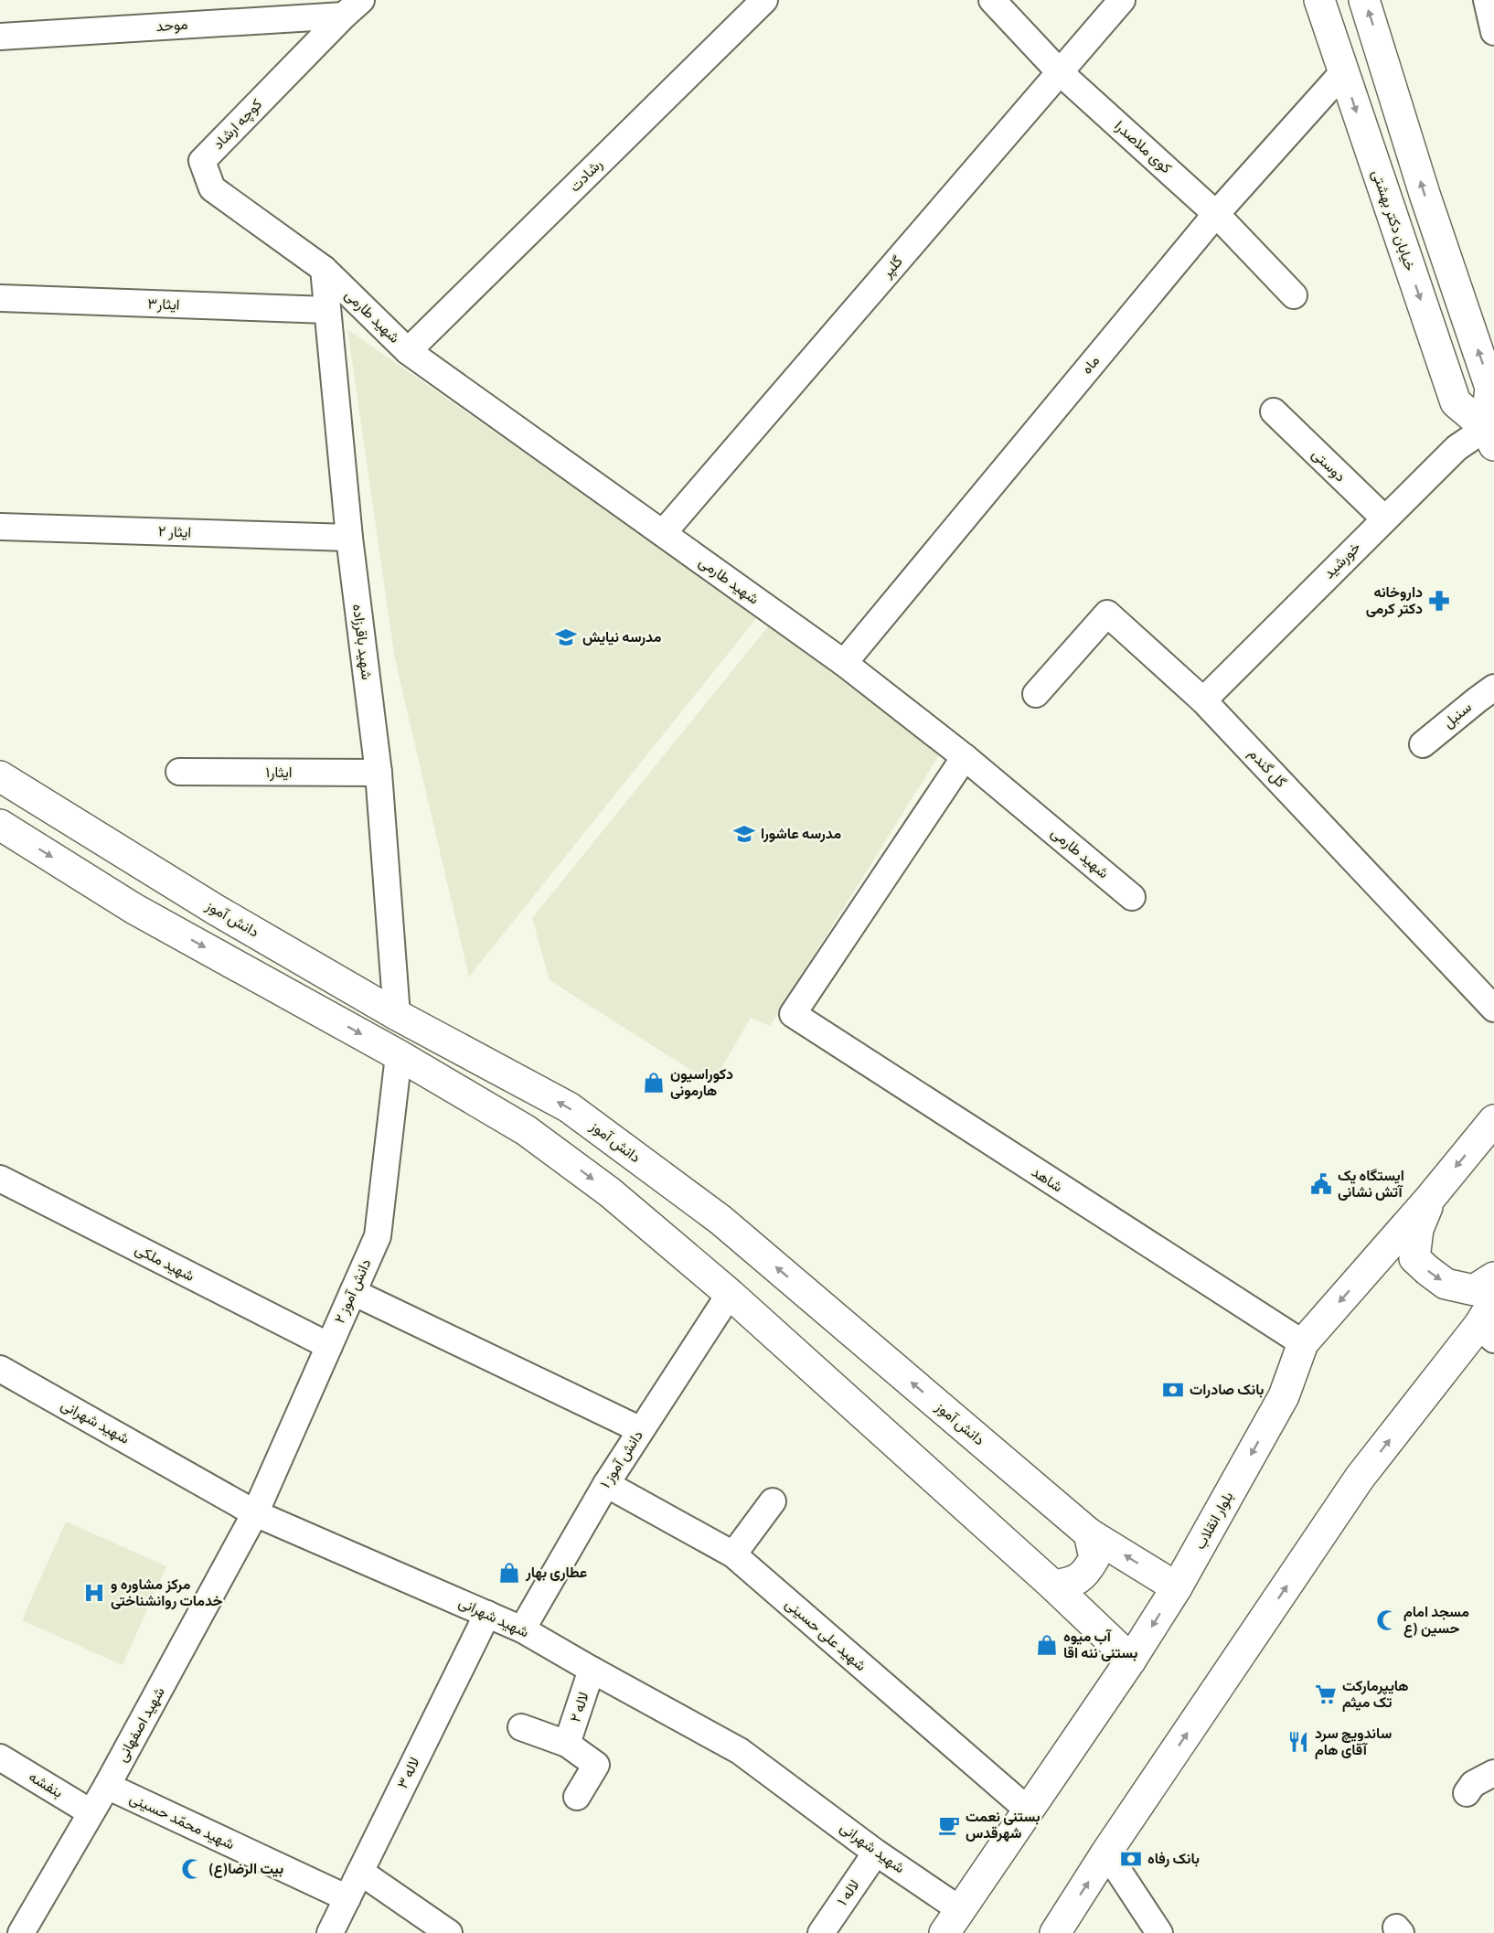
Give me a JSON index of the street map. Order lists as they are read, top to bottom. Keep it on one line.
{"streets":{"street":["موحد","کوچه ارشاد","کوی ملاصدرا","رشادت","خیابان دکتر بهشتی","گلپر","ایثار۳","شهید طارمی","ماه","دوستی","ایثار ۲","خورشید","شهید باقرزاده","سنبل","گل گندم","ایثار۱","دانش آموز","شاهد","شهید ملکی","دانش آموز ۲","شهید شهرانی","دانش آموز ۱","بلوار انقلاب","شهید علی حسینی","لاله ۲","شهید اصفهانی","لاله ۳","بنفشه","شهید محمّد حسینی","لاله ۱"]},"crossings":[["موحد","کوچه ارشاد"],["کوچه ارشاد","شهید طارمی"],["کوچه ارشاد","شهید باقرزاده"],["کوی ملاصدرا","گلپر"],["کوی ملاصدرا","ماه"],["رشادت","شهید طارمی"],["خیابان دکتر بهشتی","ماه"],["خیابان دکتر بهشتی","خورشید"],["گلپر","شهید طارمی"],["ایثار۳","شهید باقرزاده"],["شهید طارمی","ماه"],["شهید طارمی","شهید باقرزاده"],["شهید طارمی","شاهد"],["دوستی","خورشید"],["ایثار ۲","شهید باقرزاده"],["خورشید","گل گندم"],["شهید باقرزاده","ایثار۱"],["شهید باقرزاده","دانش آموز"],["دانش آموز","بلوار انقلاب"],["شاهد","بلوار انقلاب"],["شهید ملکی","دانش آموز ۲"],["دانش آموز ۲","شهید شهرانی"],["دانش آموز ۲","شهید اصفهانی"],["شهید شهرانی","دانش آموز ۱"],["شهید شهرانی","بلوار انقلاب"],["شهید شهرانی","لاله ۲"],["شهید شهرانی","شهید اصفهانی"],["شهید شهرانی","لاله ۳"],["شهید شهرانی","لاله ۱"],["دانش آموز ۱","شهید علی حسینی"],["بلوار انقلاب","شهید علی حسینی"],["شهید اصفهانی","بنفشه"],["شهید اصفهانی","شهید محمّد حسینی"],["لاله ۳","شهید محمّد حسینی"]],"places":{"pharmacy":["داروخانه دکتر کرمی"],"school or university":["مدرسه نیایش","مدرسه عاشورا"],"shop":["دکوراسیون هارمونی","عطاری بهار","آب میوه بستنی ننه اقا"],"public building":["ایستگاه یک آتش نشانی"],"bank":["بانک صادرات","بانک رفاه"],"hospital":["مرکز مشاوره و خدمات روانشناختی"],"mosque":["مسجد امام حسین (ع","بیت الرضا(ع)"],"supermarket":["هایپرمارکت تک میثم"],"restaurant":["ساندویچ سرد آقای هام"],"cafe":["بستنی نعمت شهرقدس"]}}
